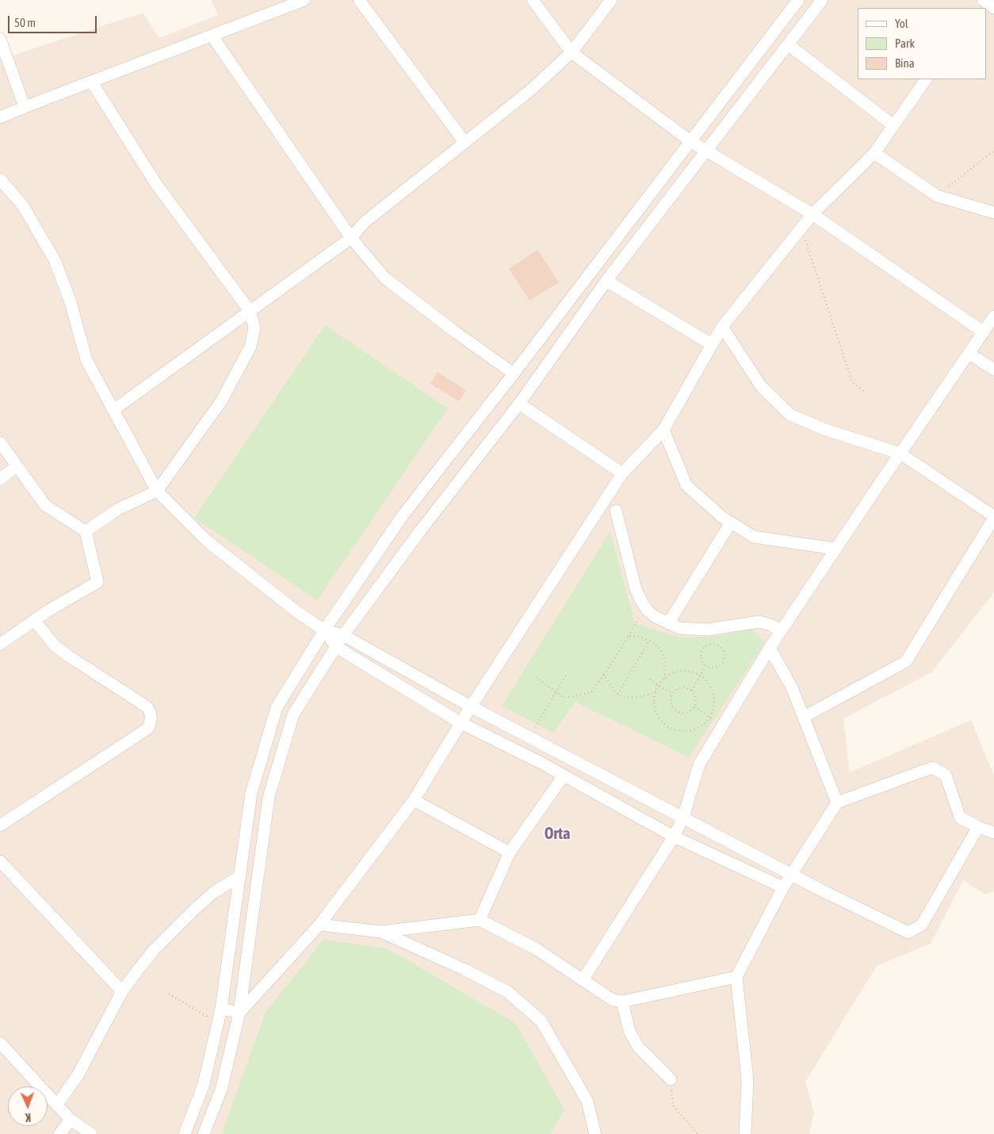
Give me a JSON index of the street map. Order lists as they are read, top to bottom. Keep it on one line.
{"districts":["Orta"],"legend":["Yol","Park","Bina"],"scale_bar":"50 m","north":"bottom"}
